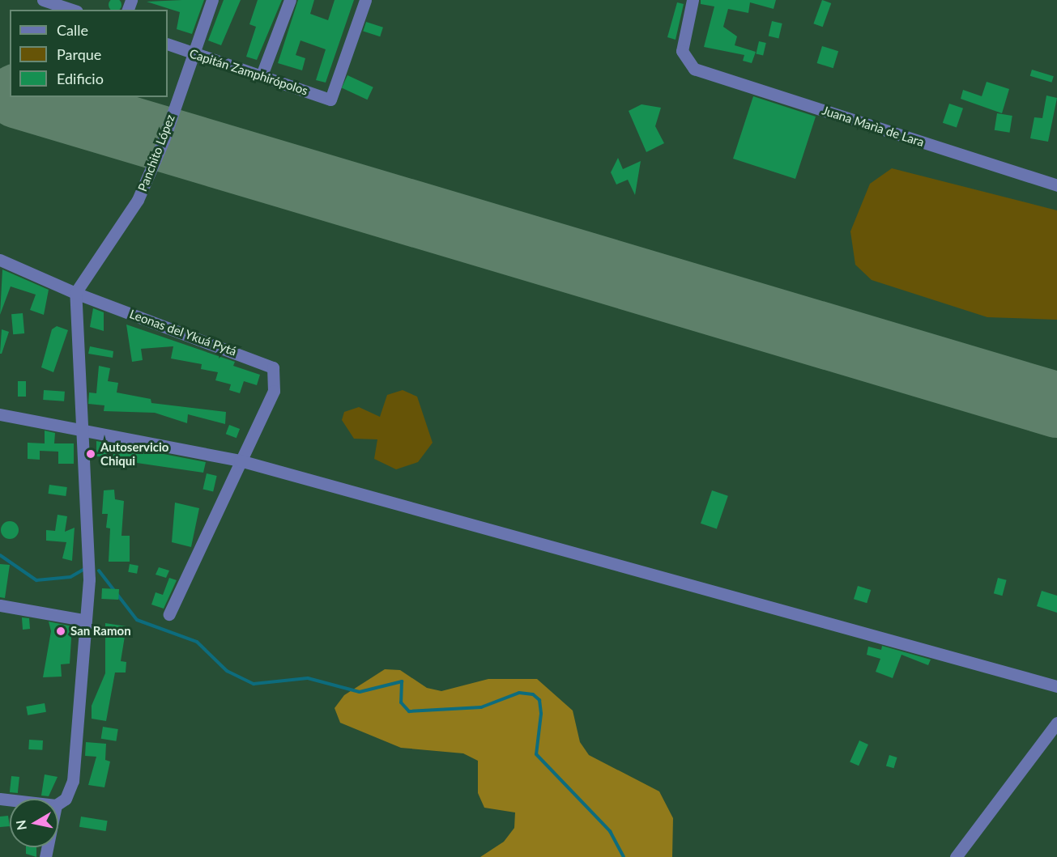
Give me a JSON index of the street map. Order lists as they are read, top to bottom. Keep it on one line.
{"streets":{"street":["Capitán Zamphirópolos","Juana Marìa de Lara","Panchito López","Leonas del Ykuá Pytá"]},"crossings":[["Capitán Zamphirópolos","Panchito López"],["Panchito López","Leonas del Ykuá Pytá"]],"places":["Autoservicio Chiqui","San Ramon"],"legend":["Calle","Parque","Edificio"],"north":"left"}
